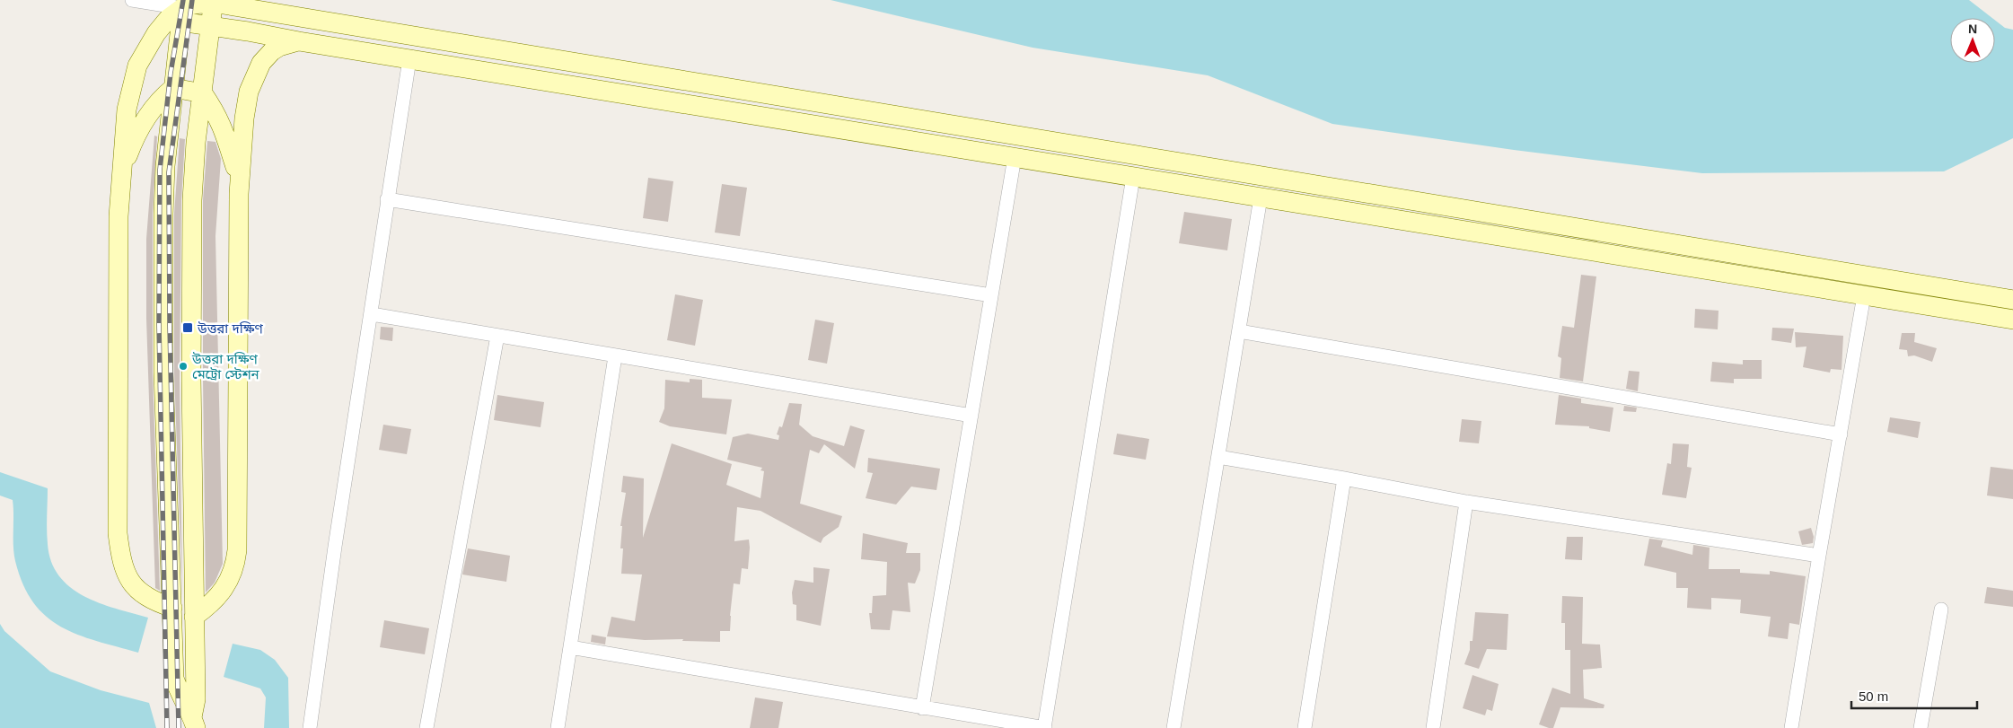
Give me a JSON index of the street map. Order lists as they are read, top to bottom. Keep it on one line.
{"places":{"transit":["উত্তরা দক্ষিণ"],"other":["উত্তরা দক্ষিণ মেট্রো স্টেশন"]},"scale_bar":"50 m","north":"top"}
